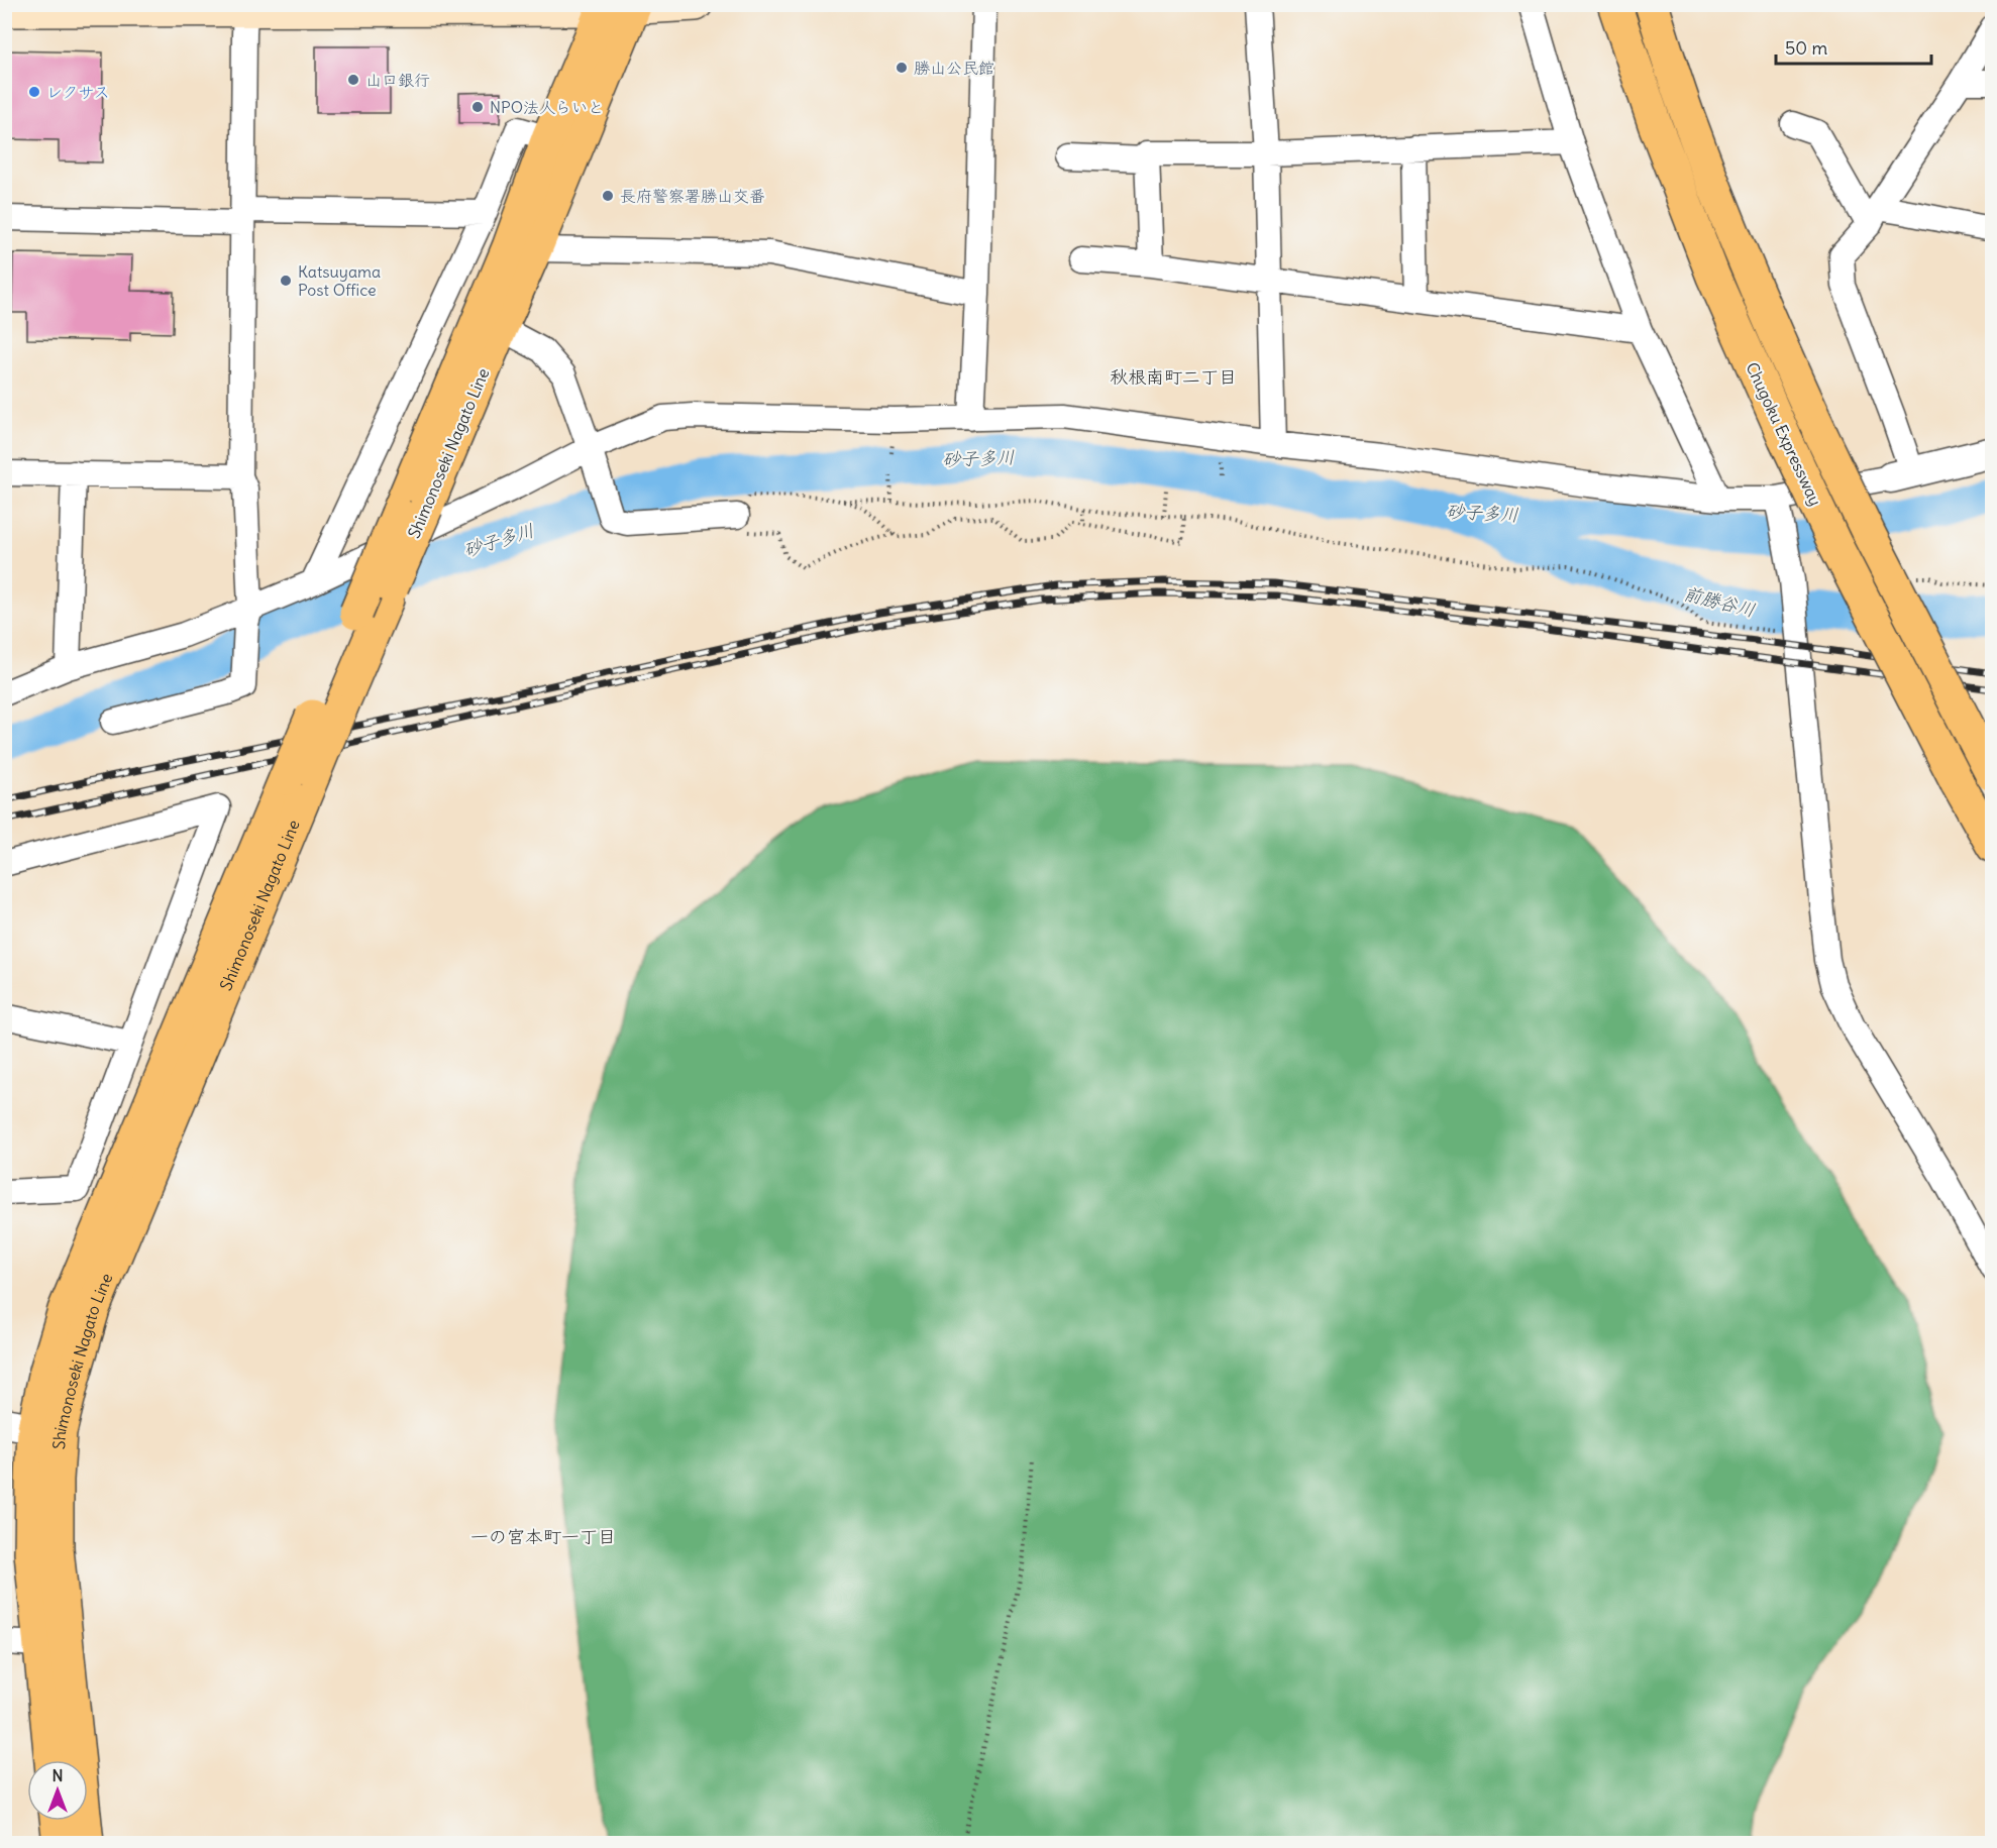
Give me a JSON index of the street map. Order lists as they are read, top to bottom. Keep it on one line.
{"streets":{"main road":["Chugoku Expressway","Shimonoseki Nagato Line"]},"districts":["秋根南町二丁目","一の宮本町一丁目"],"water":["砂子多川","前勝谷川"],"places":["勝山公民館","山口銀行","レクサス","NPO法人らいと","長府警察署勝山交番","Katsuyama Post Office"],"scale_bar":"50 m","north":"top"}
